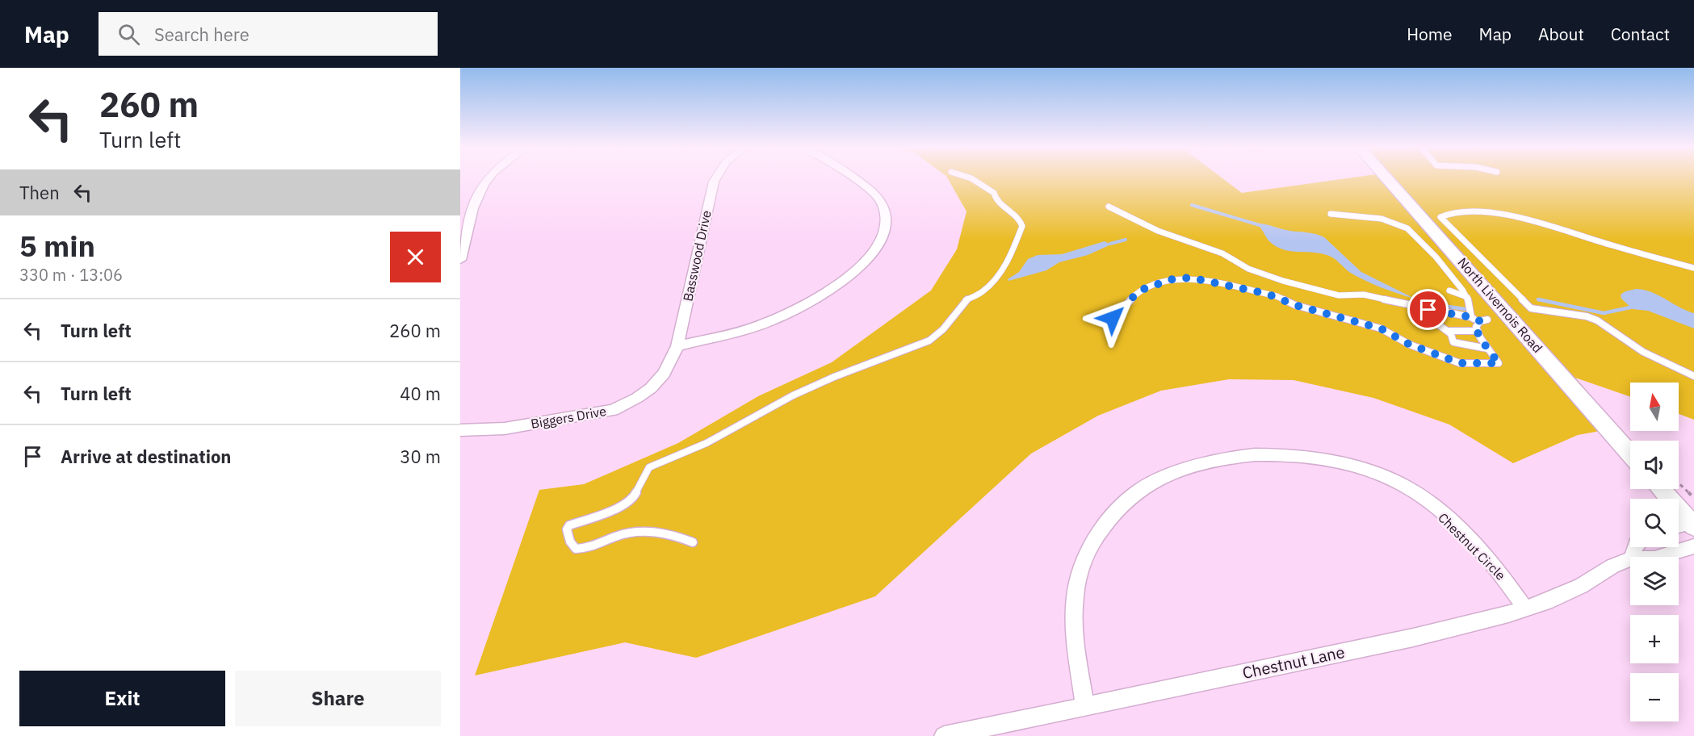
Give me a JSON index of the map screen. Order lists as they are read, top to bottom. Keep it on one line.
{"streets":{"main road":["North Livernois Road"],"street":["Basswood Drive","Biggers Drive","Chestnut Circle","Chestnut Lane"]},"crossings":[["Basswood Drive","Biggers Drive"],["Chestnut Circle","Chestnut Lane"]],"north":"top","page":{"header":"Map","search":"Search here","nav":["Home","Map","About","Contact"],"turn":["260 m","Turn left"],"then":"Then","heading":["5 min","330 m · 13:06"],"list":[{"name":"Turn left","value":"260 m"},{"name":"Turn left","value":"40 m"},{"name":"Arrive at destination","value":"30 m"}],"map_buttons":["+","−"],"buttons":["Exit","Share"]}}
